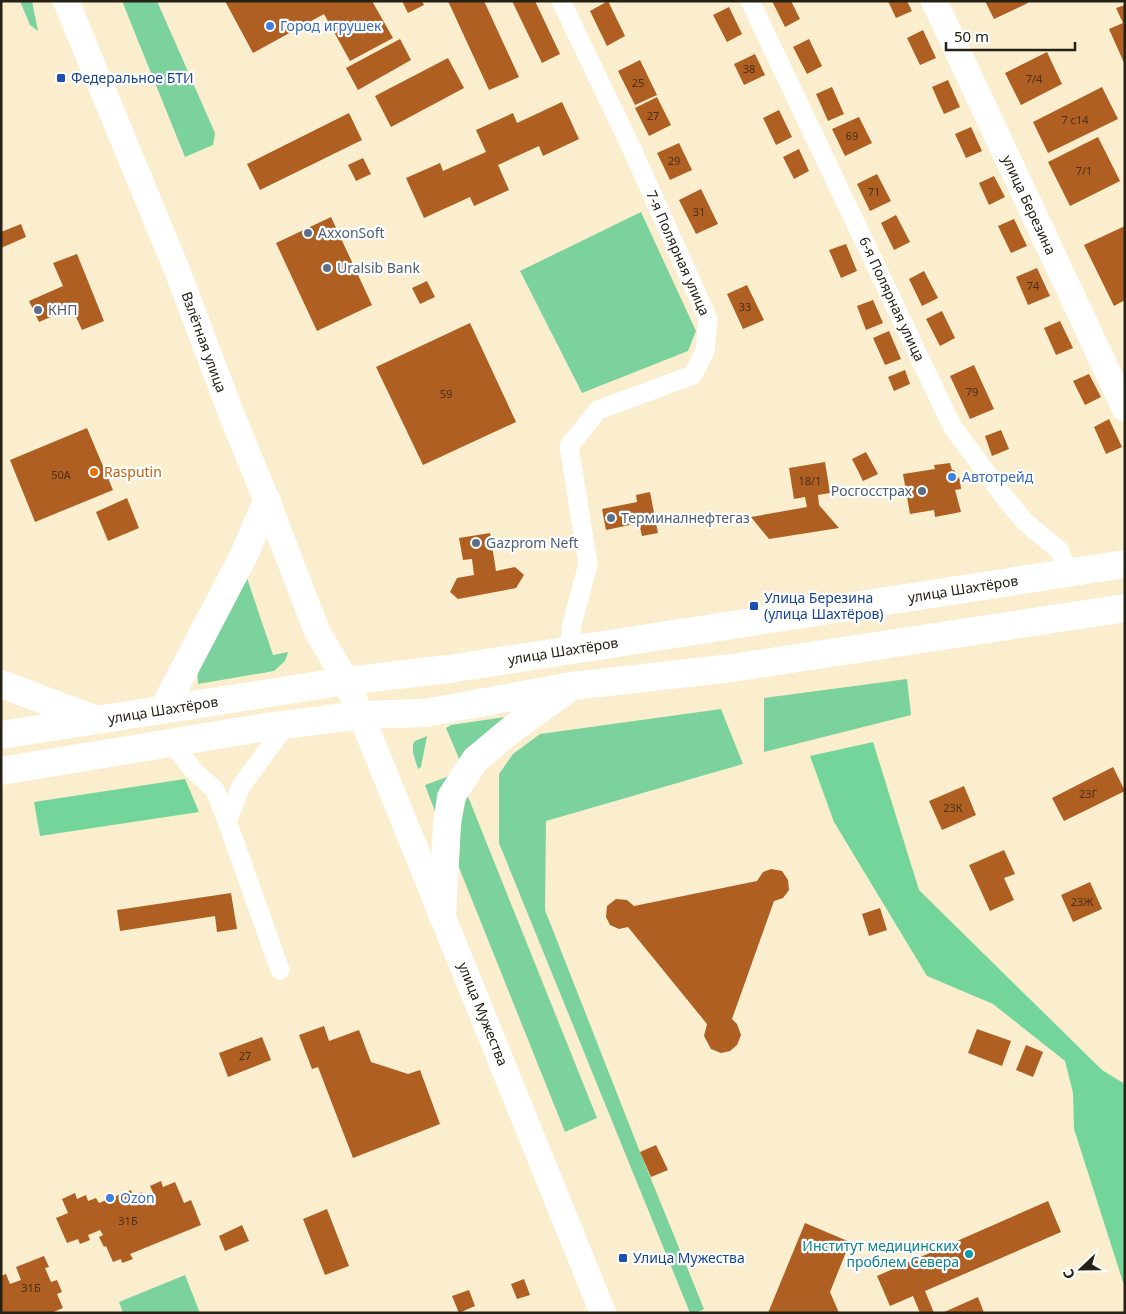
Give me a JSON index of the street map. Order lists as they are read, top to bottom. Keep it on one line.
{"streets":{"main road":["улица Березина","Взлётная улица","улица Шахтёров","улица Мужества"],"street":["7-я Полярная улица","6-я Полярная улица"]},"crossings":[["7-я Полярная улица","улица Шахтёров"],["6-я Полярная улица","улица Шахтёров"],["Взлётная улица","улица Шахтёров"],["Взлётная улица","улица Мужества"]],"places":{"other":["Город игрушек","AxxonSoft","Uralsib Bank","КНП","Rasputin","Автотрейд","Росгосстрах","Терминалнефтегаз","Gazprom Neft","Ozon","Институт медицинских проблем Севера"],"transit":["Федеральное БТИ","Улица Березина (улица Шахтёров)","Улица Мужества"]},"house_numbers":["38","7/4","25","27","7 с14","69","29","7/1","71","31","74","33","79","59","50А","18/1","23Г","23К","23Ж","27","31Б","31Б"],"scale_bar":"50 m","north":"left"}
